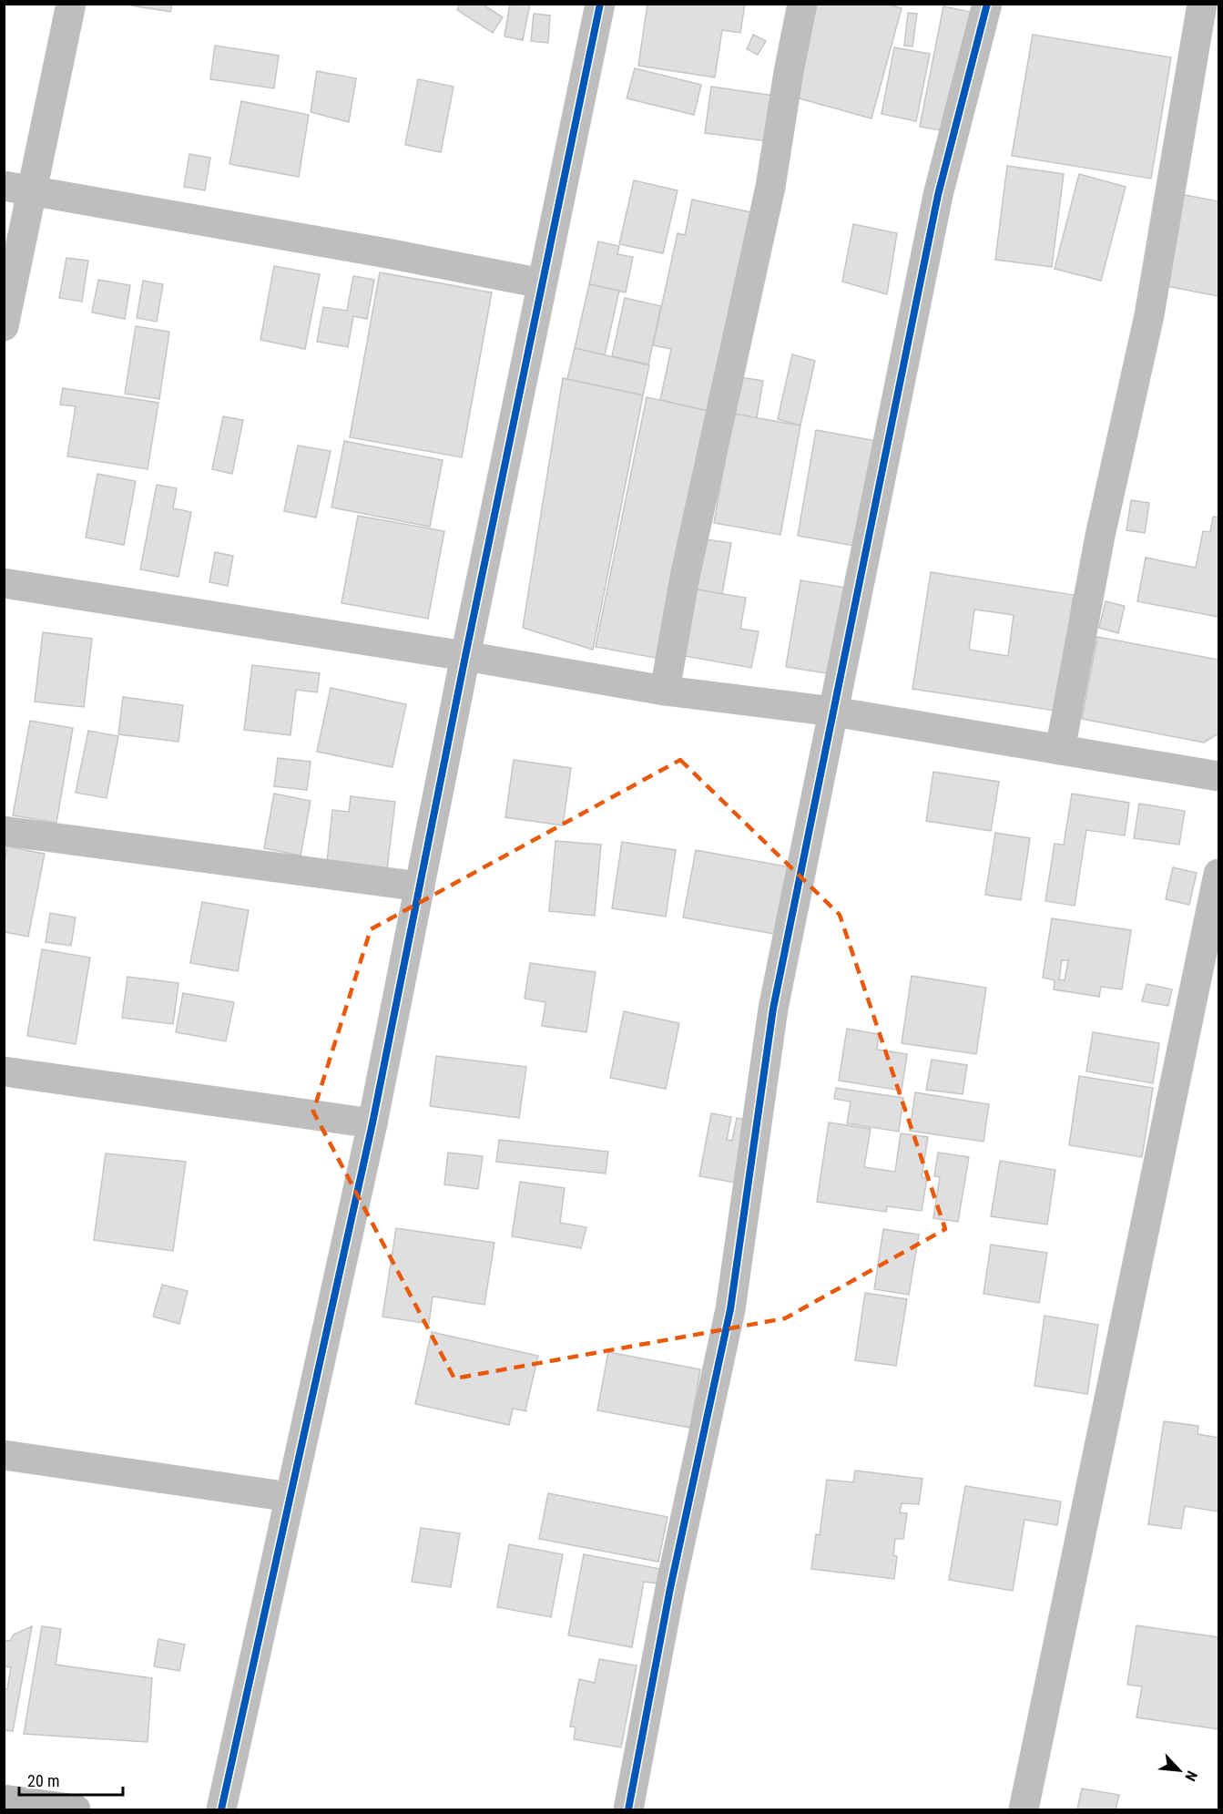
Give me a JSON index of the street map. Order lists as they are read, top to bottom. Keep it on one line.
{"scale_bar":"20 m","north":"bottom right"}
